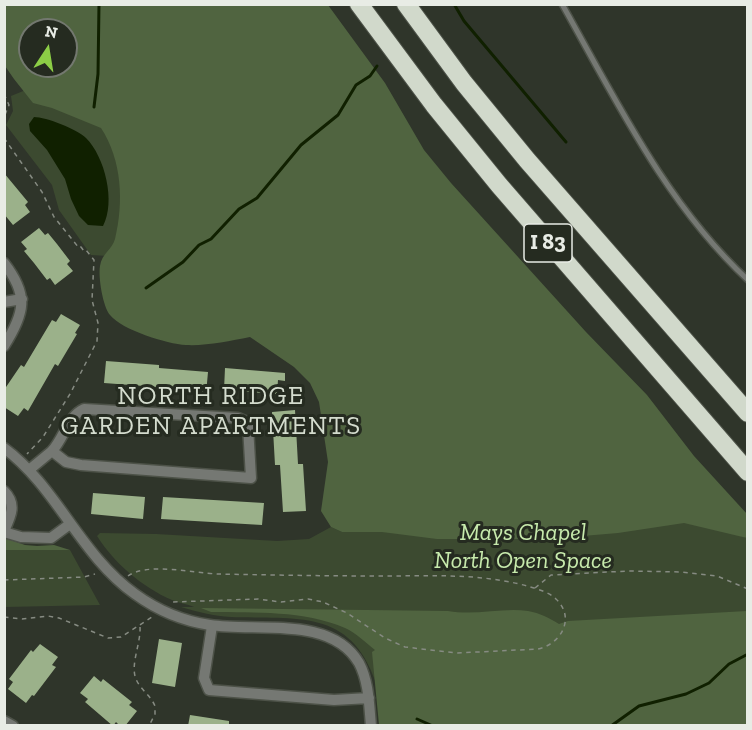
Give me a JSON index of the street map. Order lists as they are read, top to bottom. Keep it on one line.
{"streets":{"highway":["I 83"]},"districts":["NORTH RIDGE GARDEN APARTMENTS"],"parks":["Mays Chapel North Open Space"],"north":"top"}
